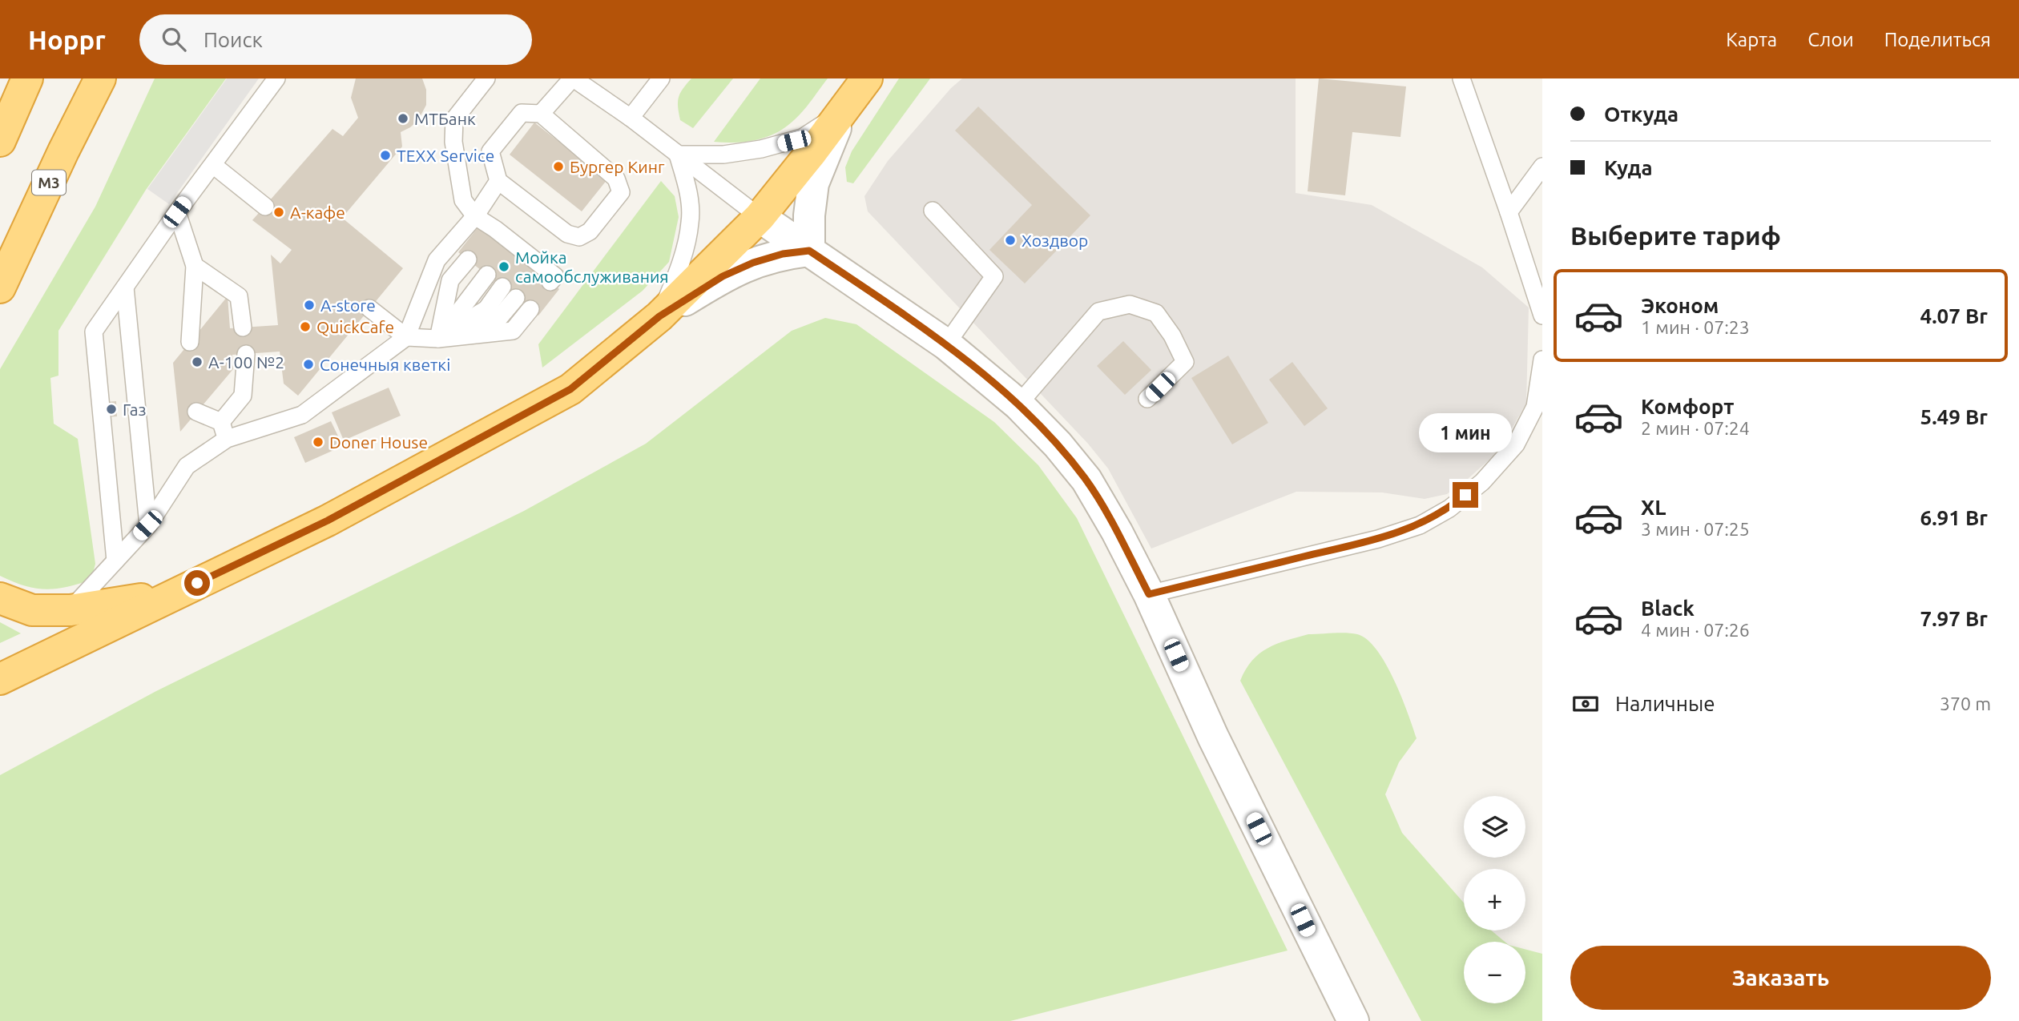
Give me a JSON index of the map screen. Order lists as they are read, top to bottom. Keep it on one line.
{"streets":{"highway":["М3"]},"places":["МТБанк","TEXX Service","Бургер Кинг","А-кафе","Хоздвор","Мойка самообслуживания","A-store","QuickCafe","А-100 №2","Сонечныя кветкі","Газ","Doner House"],"page":{"header":"Hoppr","search":"Поиск","nav":["Карта","Слои","Поделиться"],"banner":["Откуда","Куда"],"heading":"Выберите тариф","list":[{"name":"Эконом","note":"1 мин · 07:23","value":"4.07 Br"},{"name":"Комфорт","note":"2 мин · 07:24","value":"5.49 Br"},{"name":"XL","note":"3 мин · 07:25","value":"6.91 Br"},{"name":"Black","note":"4 мин · 07:26","value":"7.97 Br"}],"bubble":"1 мин","pay":["Наличные","370 m"],"map_buttons":["+","−"],"buttons":"Заказать"}}
